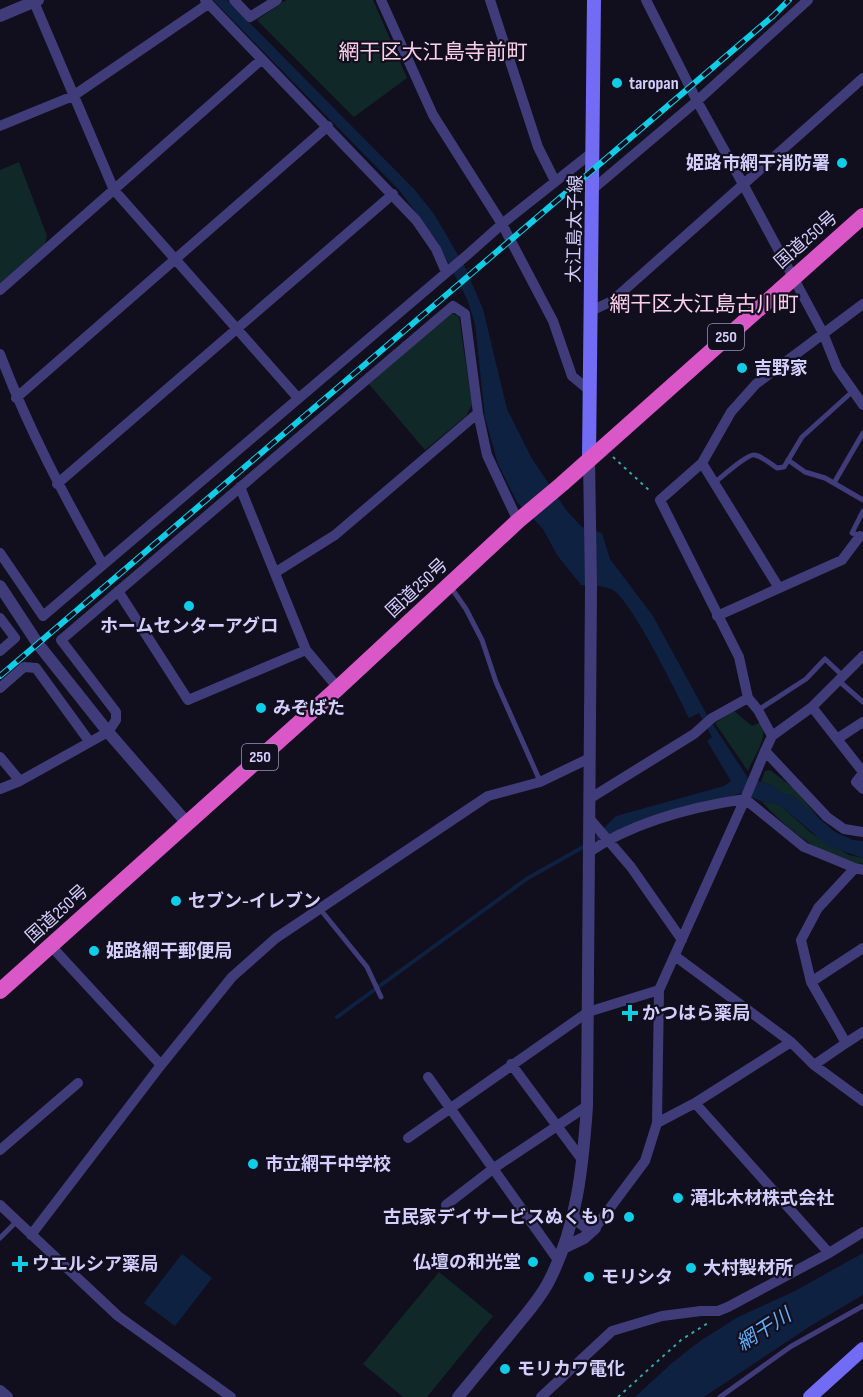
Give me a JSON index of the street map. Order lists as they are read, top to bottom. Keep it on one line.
{"streets":{"highway":["国道250号","250"],"main road":["大江島太子線"]},"crossings":[["大江島太子線","国道250号"]],"districts":["網干区大江島寺前町","網干区大江島古川町"],"water":["網干川"],"places":{"other":["taropan","姫路市網干消防署","吉野家","ホームセンターアグロ","みぞばた","セブン-イレブン","姫路網干郵便局","市立網干中学校","滝北木材株式会社","古民家デイサービスぬくもり","仏壇の和光堂","大村製材所","モリシタ","モリカワ電化"],"health":["かつはら薬局","ウエルシア薬局"]}}
